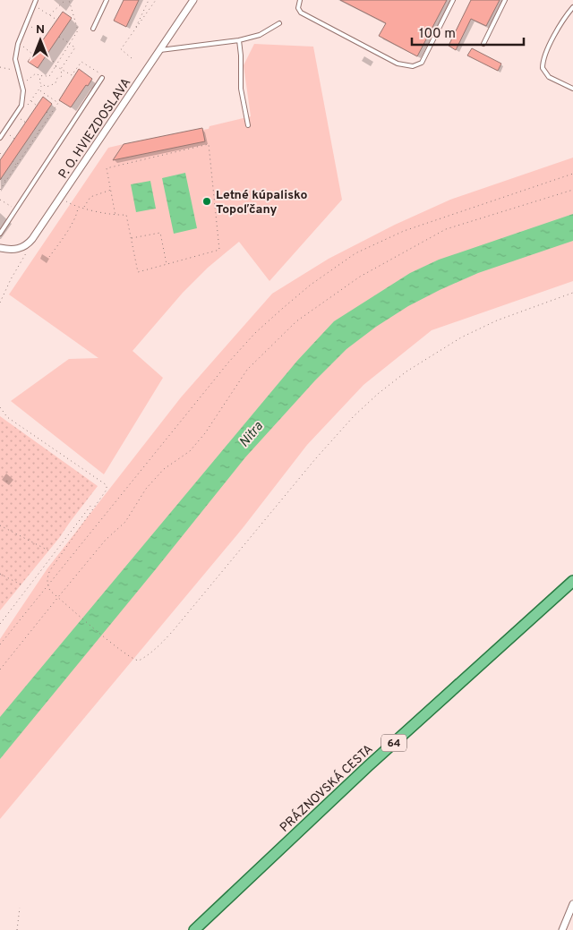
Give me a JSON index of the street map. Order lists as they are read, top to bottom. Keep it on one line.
{"streets":{"main road":["64","PRÁZNOVSKÁ CESTA"],"street":["P. O. HVIEZDOSLAVA"]},"crossings":[["64","PRÁZNOVSKÁ CESTA"]],"water":["Nitra"],"places":["Letné kúpalisko Topoľčany"],"scale_bar":"100 m","north":"top"}
